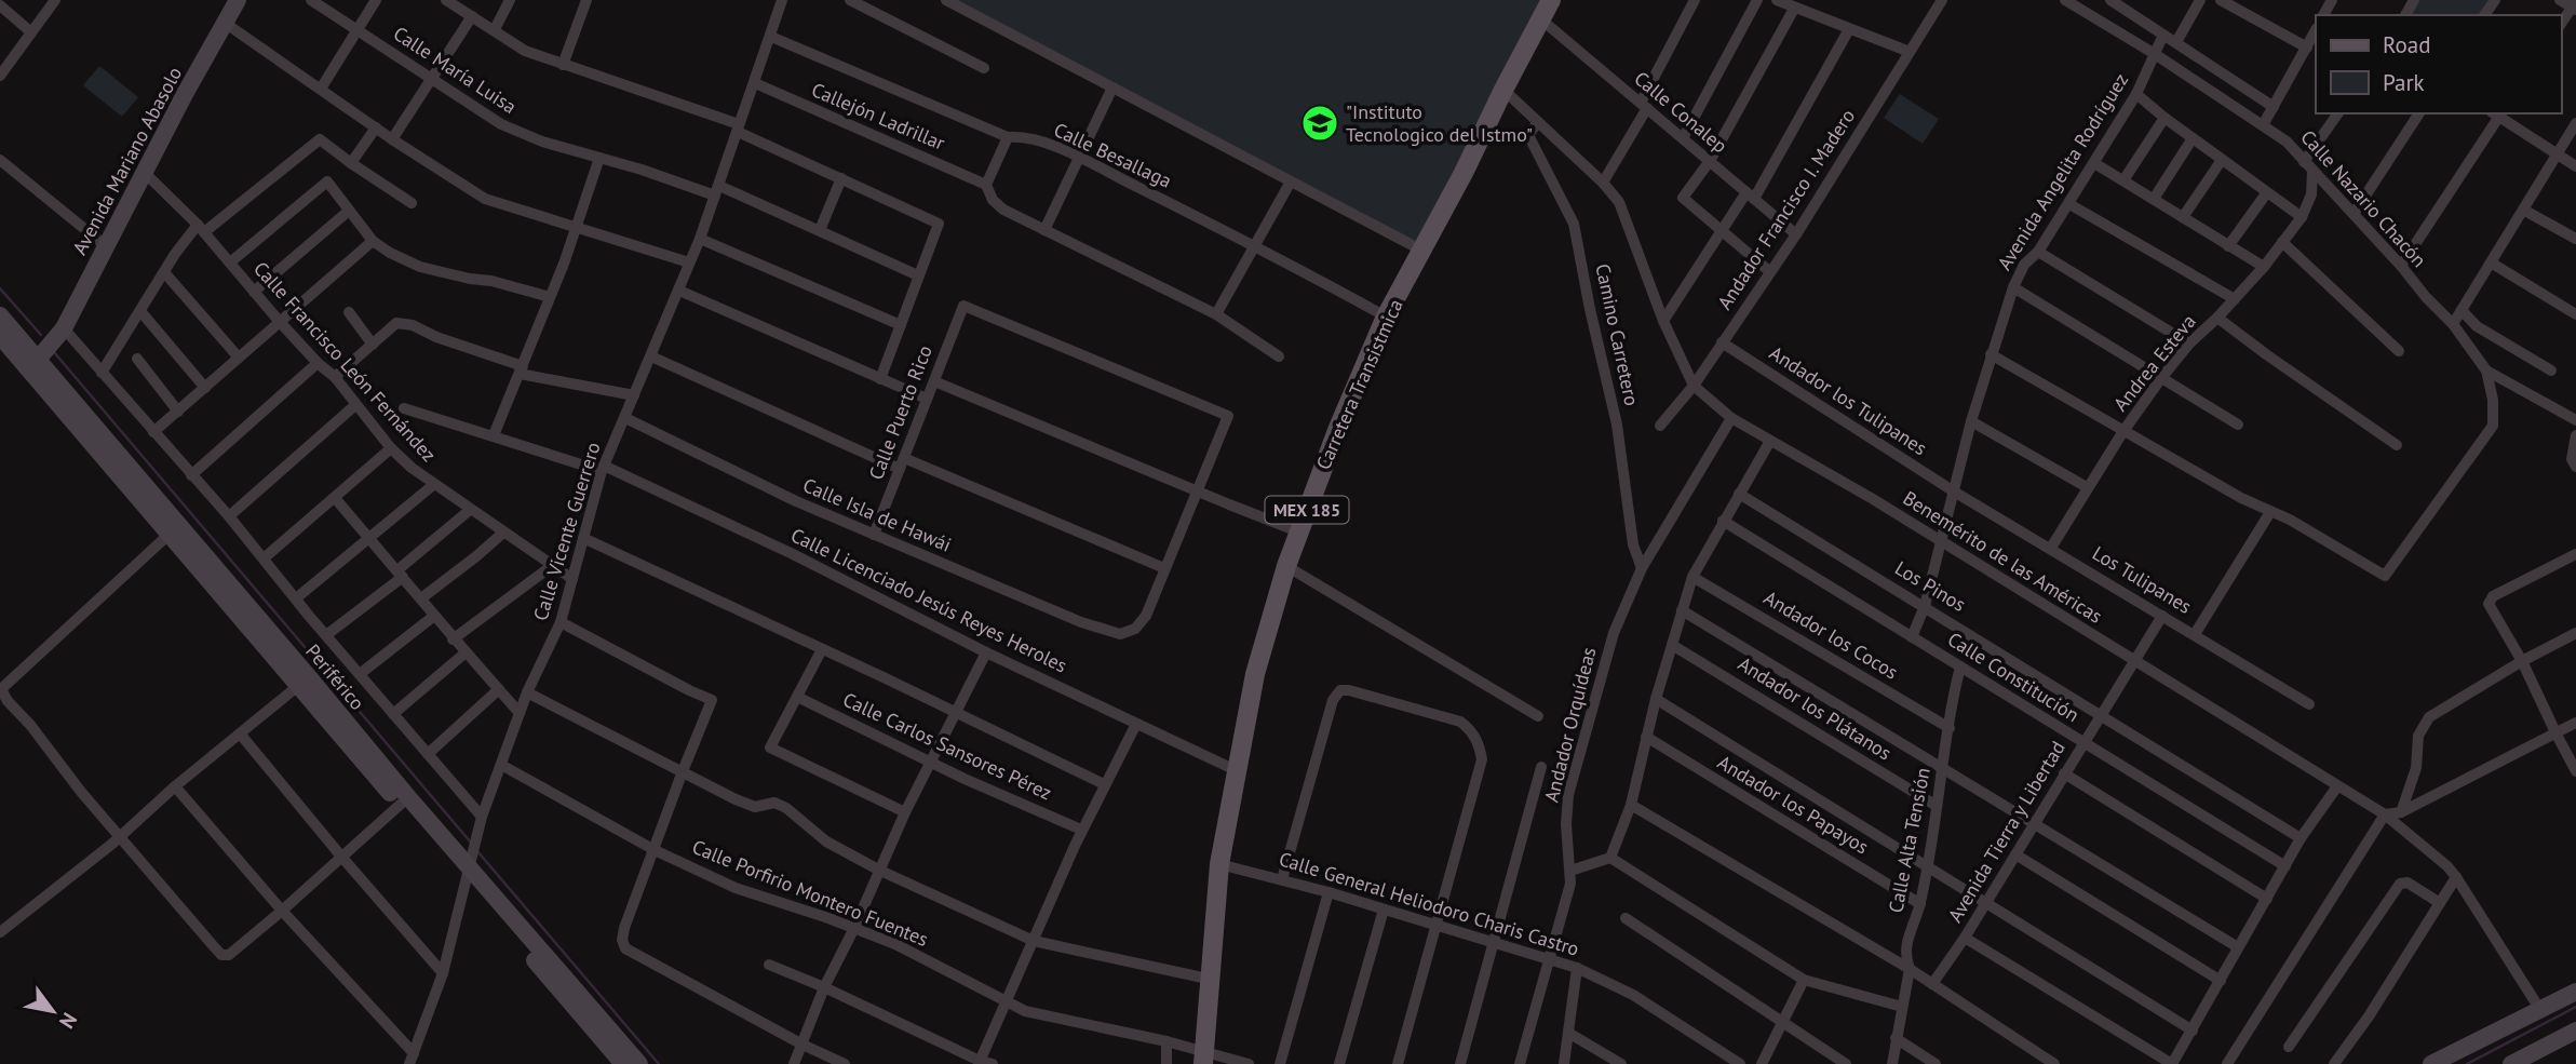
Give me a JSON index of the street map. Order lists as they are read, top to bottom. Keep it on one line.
{"streets":{"main road":["Avenida Mariano Abasolo","Carretera Transistmica","MEX 185","Periférico"],"street":["Calle María Luisa","Calle Conalep","Callejón Ladrillar","Calle Besallaga","Avenida Angelita Rodríguez","Calle Nazario Chacón","Andador Francisco I. Madero","Camino Carretero","Calle Francisco León Fernández","Andrea Esteva","Andador los Tulipanes","Calle Puerto Rico","Calle Isla de Hawái","Calle Vicente Guerrero","Benemérito de las Américas","Los Tulipanes","Los Pinos","Calle Licenciado Jesús Reyes Heroles","Andador los Cocos","Calle Constitución","Andador los Plátanos","Andador Orquídeas","Calle Carlos Sansores Pérez","Andador los Papayos","Avenida Tierra y Libertad","Calle Alta Tensión","Calle Porfirio Montero Fuentes","Calle General Heliodoro Charis Castro"]},"crossings":[["Calle María Luisa","Calle Vicente Guerrero"],["Calle Conalep","Andador Francisco I. Madero"],["Calle Conalep","Carretera Transistmica"],["Calle Besallaga","Carretera Transistmica"],["Avenida Mariano Abasolo","Calle Francisco León Fernández"],["Avenida Mariano Abasolo","Periférico"],["Avenida Angelita Rodríguez","Calle Nazario Chacón"],["Avenida Angelita Rodríguez","Andador los Tulipanes"],["Avenida Angelita Rodríguez","Benemérito de las Américas"],["Avenida Angelita Rodríguez","Los Tulipanes"],["Avenida Angelita Rodríguez","Los Pinos"],["Avenida Angelita Rodríguez","Calle Constitución"],["Calle Nazario Chacón","Andrea Esteva"],["Andador Francisco I. Madero","Andador los Tulipanes"],["Andador Francisco I. Madero","Benemérito de las Américas"],["Camino Carretero","Benemérito de las Américas"],["Camino Carretero","Andador Orquídeas"],["Calle Francisco León Fernández","Calle Vicente Guerrero"],["Andrea Esteva","Los Tulipanes"],["Carretera Transistmica","Benemérito de las Américas"],["Carretera Transistmica","Calle Licenciado Jesús Reyes Heroles"],["Carretera Transistmica","Calle Porfirio Montero Fuentes"],["Carretera Transistmica","Calle General Heliodoro Charis Castro"],["Andador los Tulipanes","Los Tulipanes"],["Calle Puerto Rico","Calle Isla de Hawái"],["Calle Isla de Hawái","Calle Vicente Guerrero"],["Calle Vicente Guerrero","Calle Licenciado Jesús Reyes Heroles"],["Calle Vicente Guerrero","Periférico"],["Calle Vicente Guerrero","Calle Porfirio Montero Fuentes"],["Benemérito de las Américas","Andador Orquídeas"],["Benemérito de las Américas","Avenida Tierra y Libertad"],["Los Tulipanes","Avenida Tierra y Libertad"],["Los Pinos","Avenida Tierra y Libertad"],["Andador los Cocos","Calle Alta Tensión"],["Calle Constitución","Avenida Tierra y Libertad"],["Calle Constitución","Calle Alta Tensión"],["Andador los Plátanos","Calle Alta Tensión"],["Andador Orquídeas","Calle General Heliodoro Charis Castro"],["Andador los Papayos","Calle Alta Tensión"]],"places":{"school or university":["\"Instituto Tecnologico del Istmo\""]},"legend":["Road","Park"],"north":"bottom right"}
